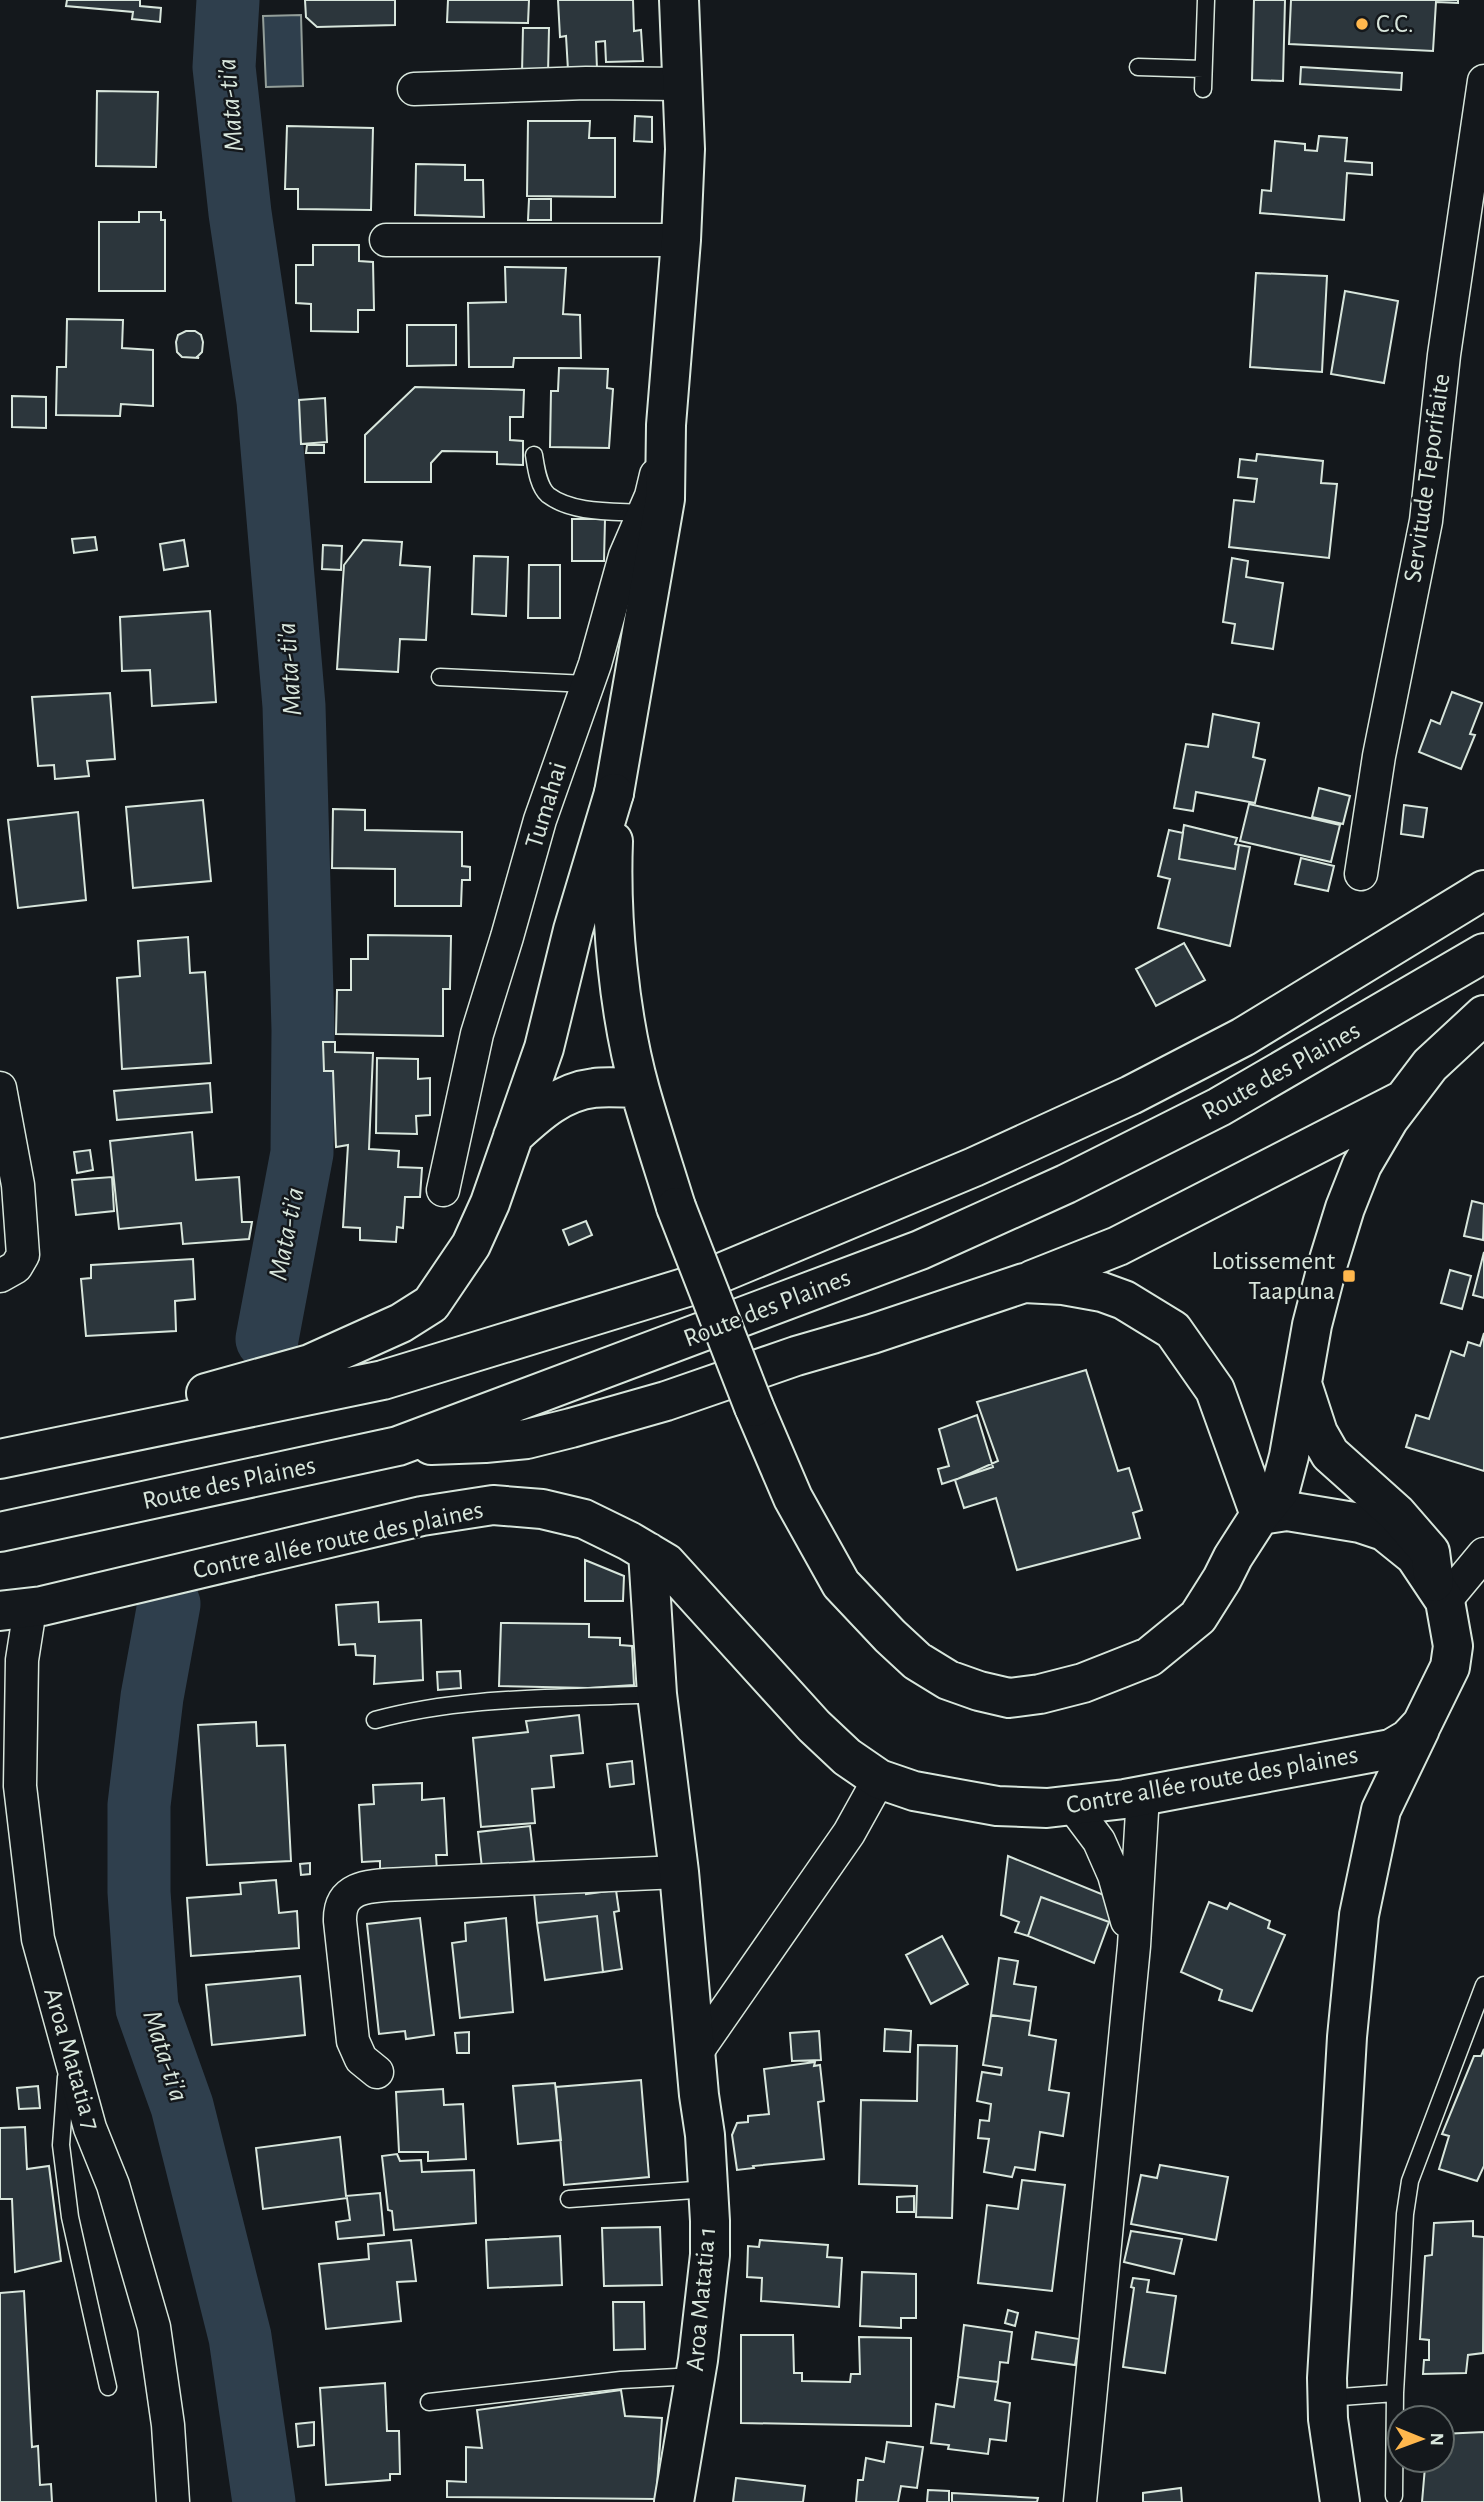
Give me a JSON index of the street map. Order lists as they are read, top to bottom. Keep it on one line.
{"streets":{"main road":["Route des Plaines","Contre allée route des plaines","Aroa Matatia 1"],"street":["Servitude Teporifaite","Tumahai","Aroa Matatia 7"]},"crossings":[["Contre allée route des plaines","Aroa Matatia 7"],["Contre allée route des plaines","Aroa Matatia 1"]],"water":["Mata-ti'a"],"places":{"other":["C.C."],"transit":["Lotissement Taapuna"]},"north":"right"}
